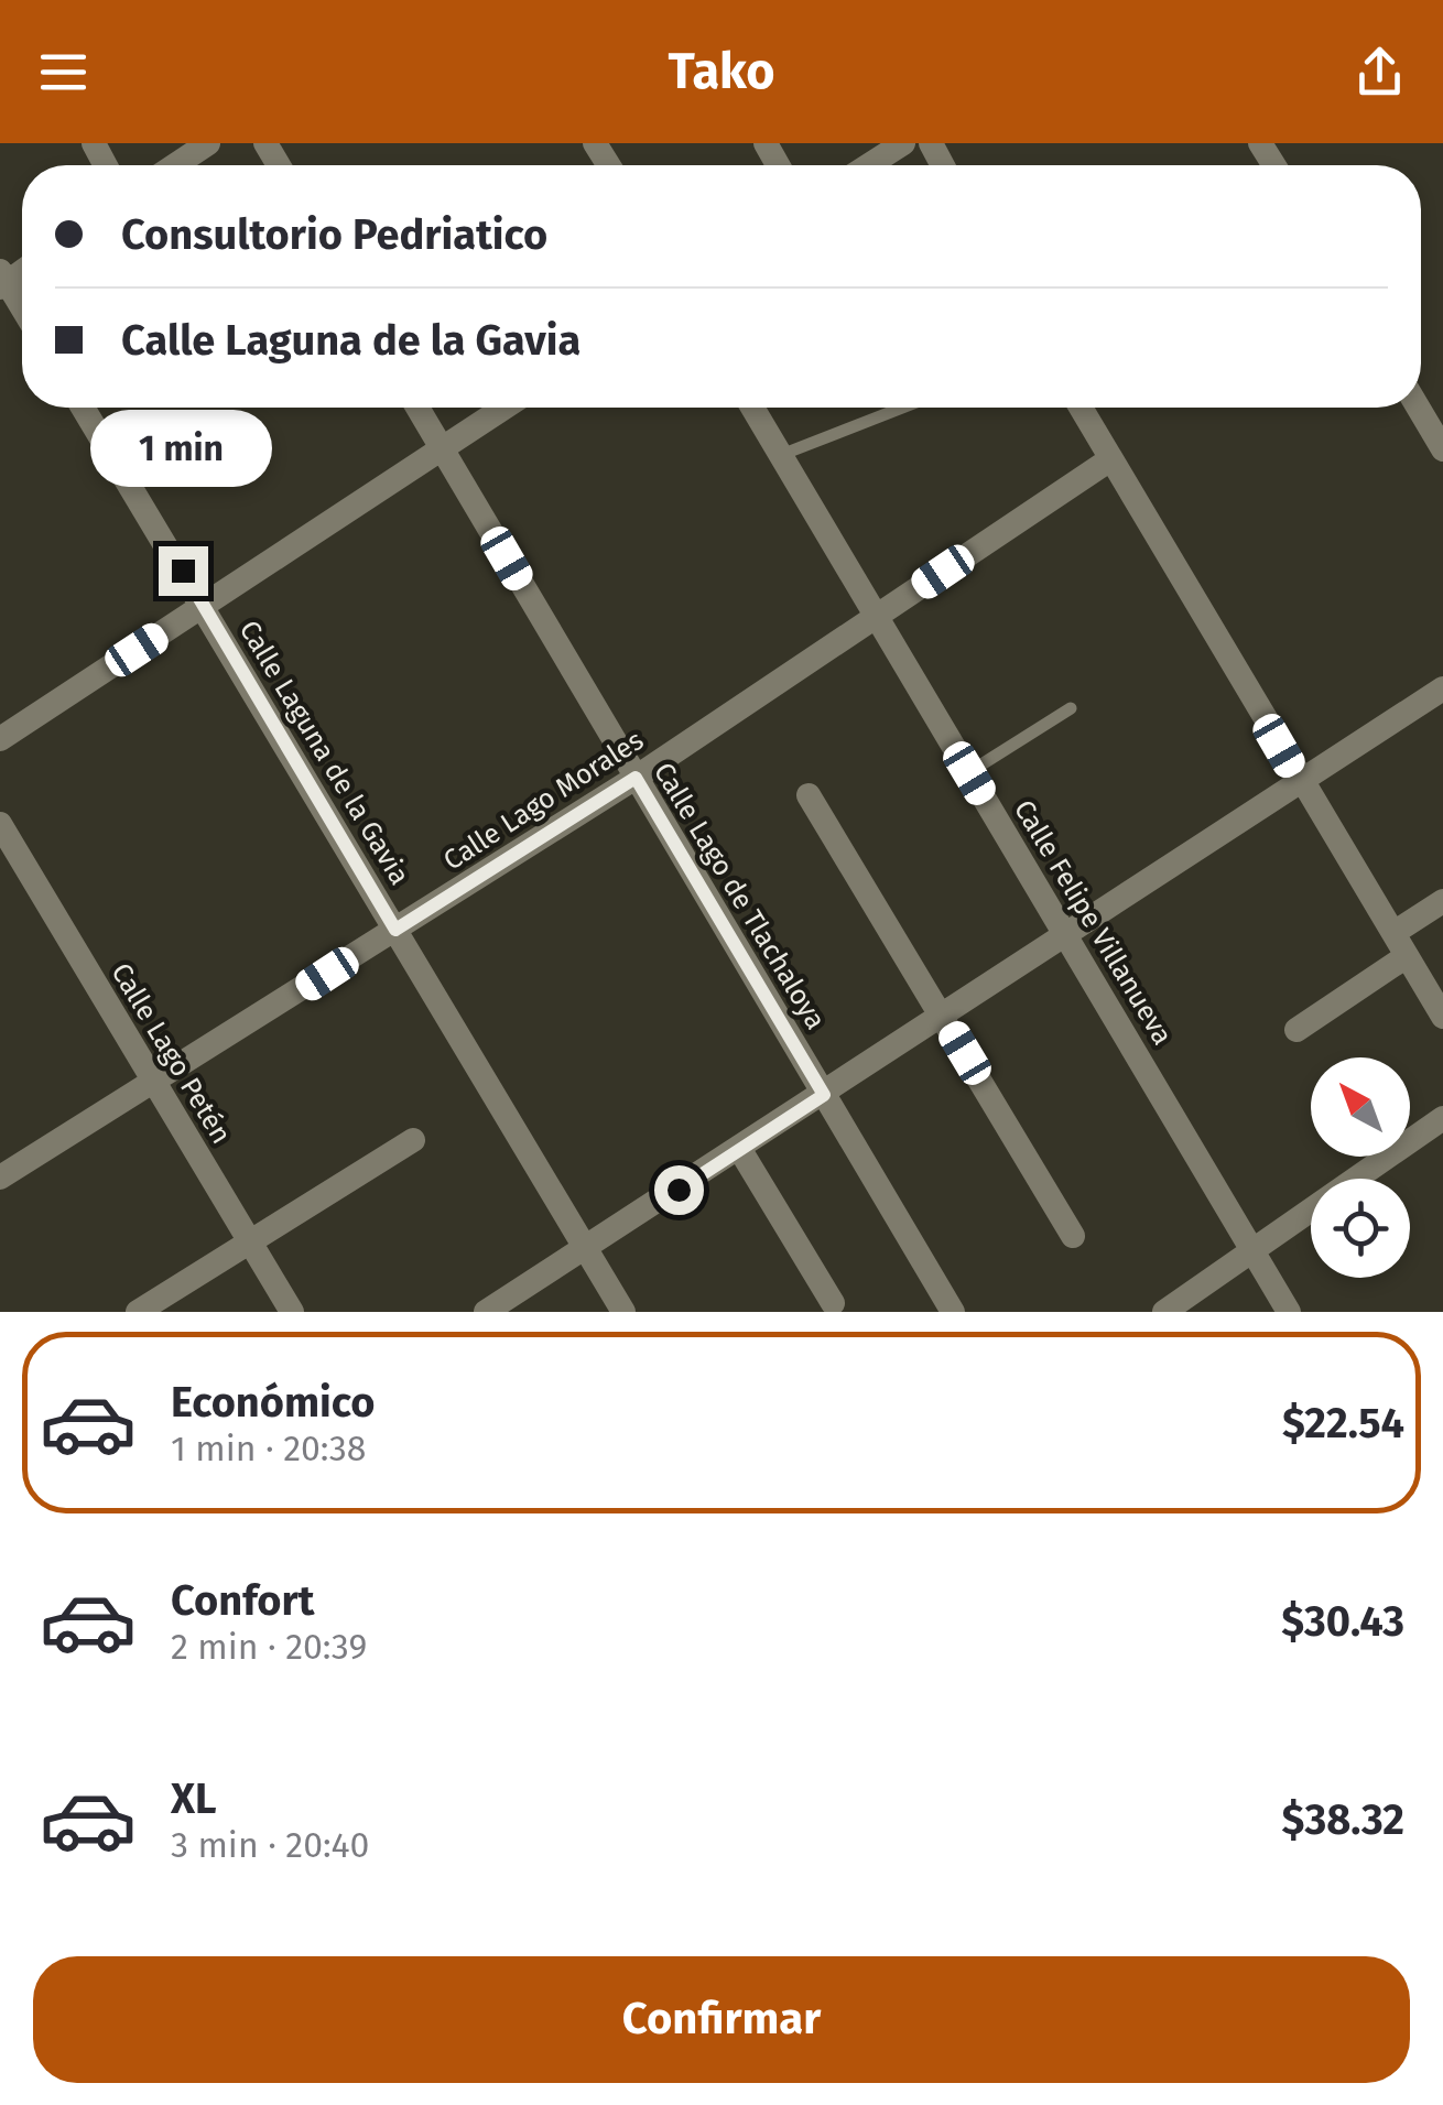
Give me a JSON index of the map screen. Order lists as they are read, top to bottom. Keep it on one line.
{"streets":{"street":["Calle Laguna de la Gavia","Calle Lago Morales","Calle Lago de Tlachaloya","Calle Felipe Villanueva","Calle Lago Petén"]},"crossings":[["Calle Laguna de la Gavia","Calle Lago Morales"],["Calle Lago Morales","Calle Lago de Tlachaloya"],["Calle Lago Morales","Calle Felipe Villanueva"],["Calle Lago Morales","Calle Lago Petén"]],"north":"top left","page":{"header":"Tako","banner":["Consultorio Pedriatico","Calle Laguna de la Gavia"],"bubble":"1 min","list":[{"name":"Económico","note":"1 min · 20:38","value":"$22.54"},{"name":"Confort","note":"2 min · 20:39","value":"$30.43"},{"name":"XL","note":"3 min · 20:40","value":"$38.32"}],"buttons":"Confirmar"}}
